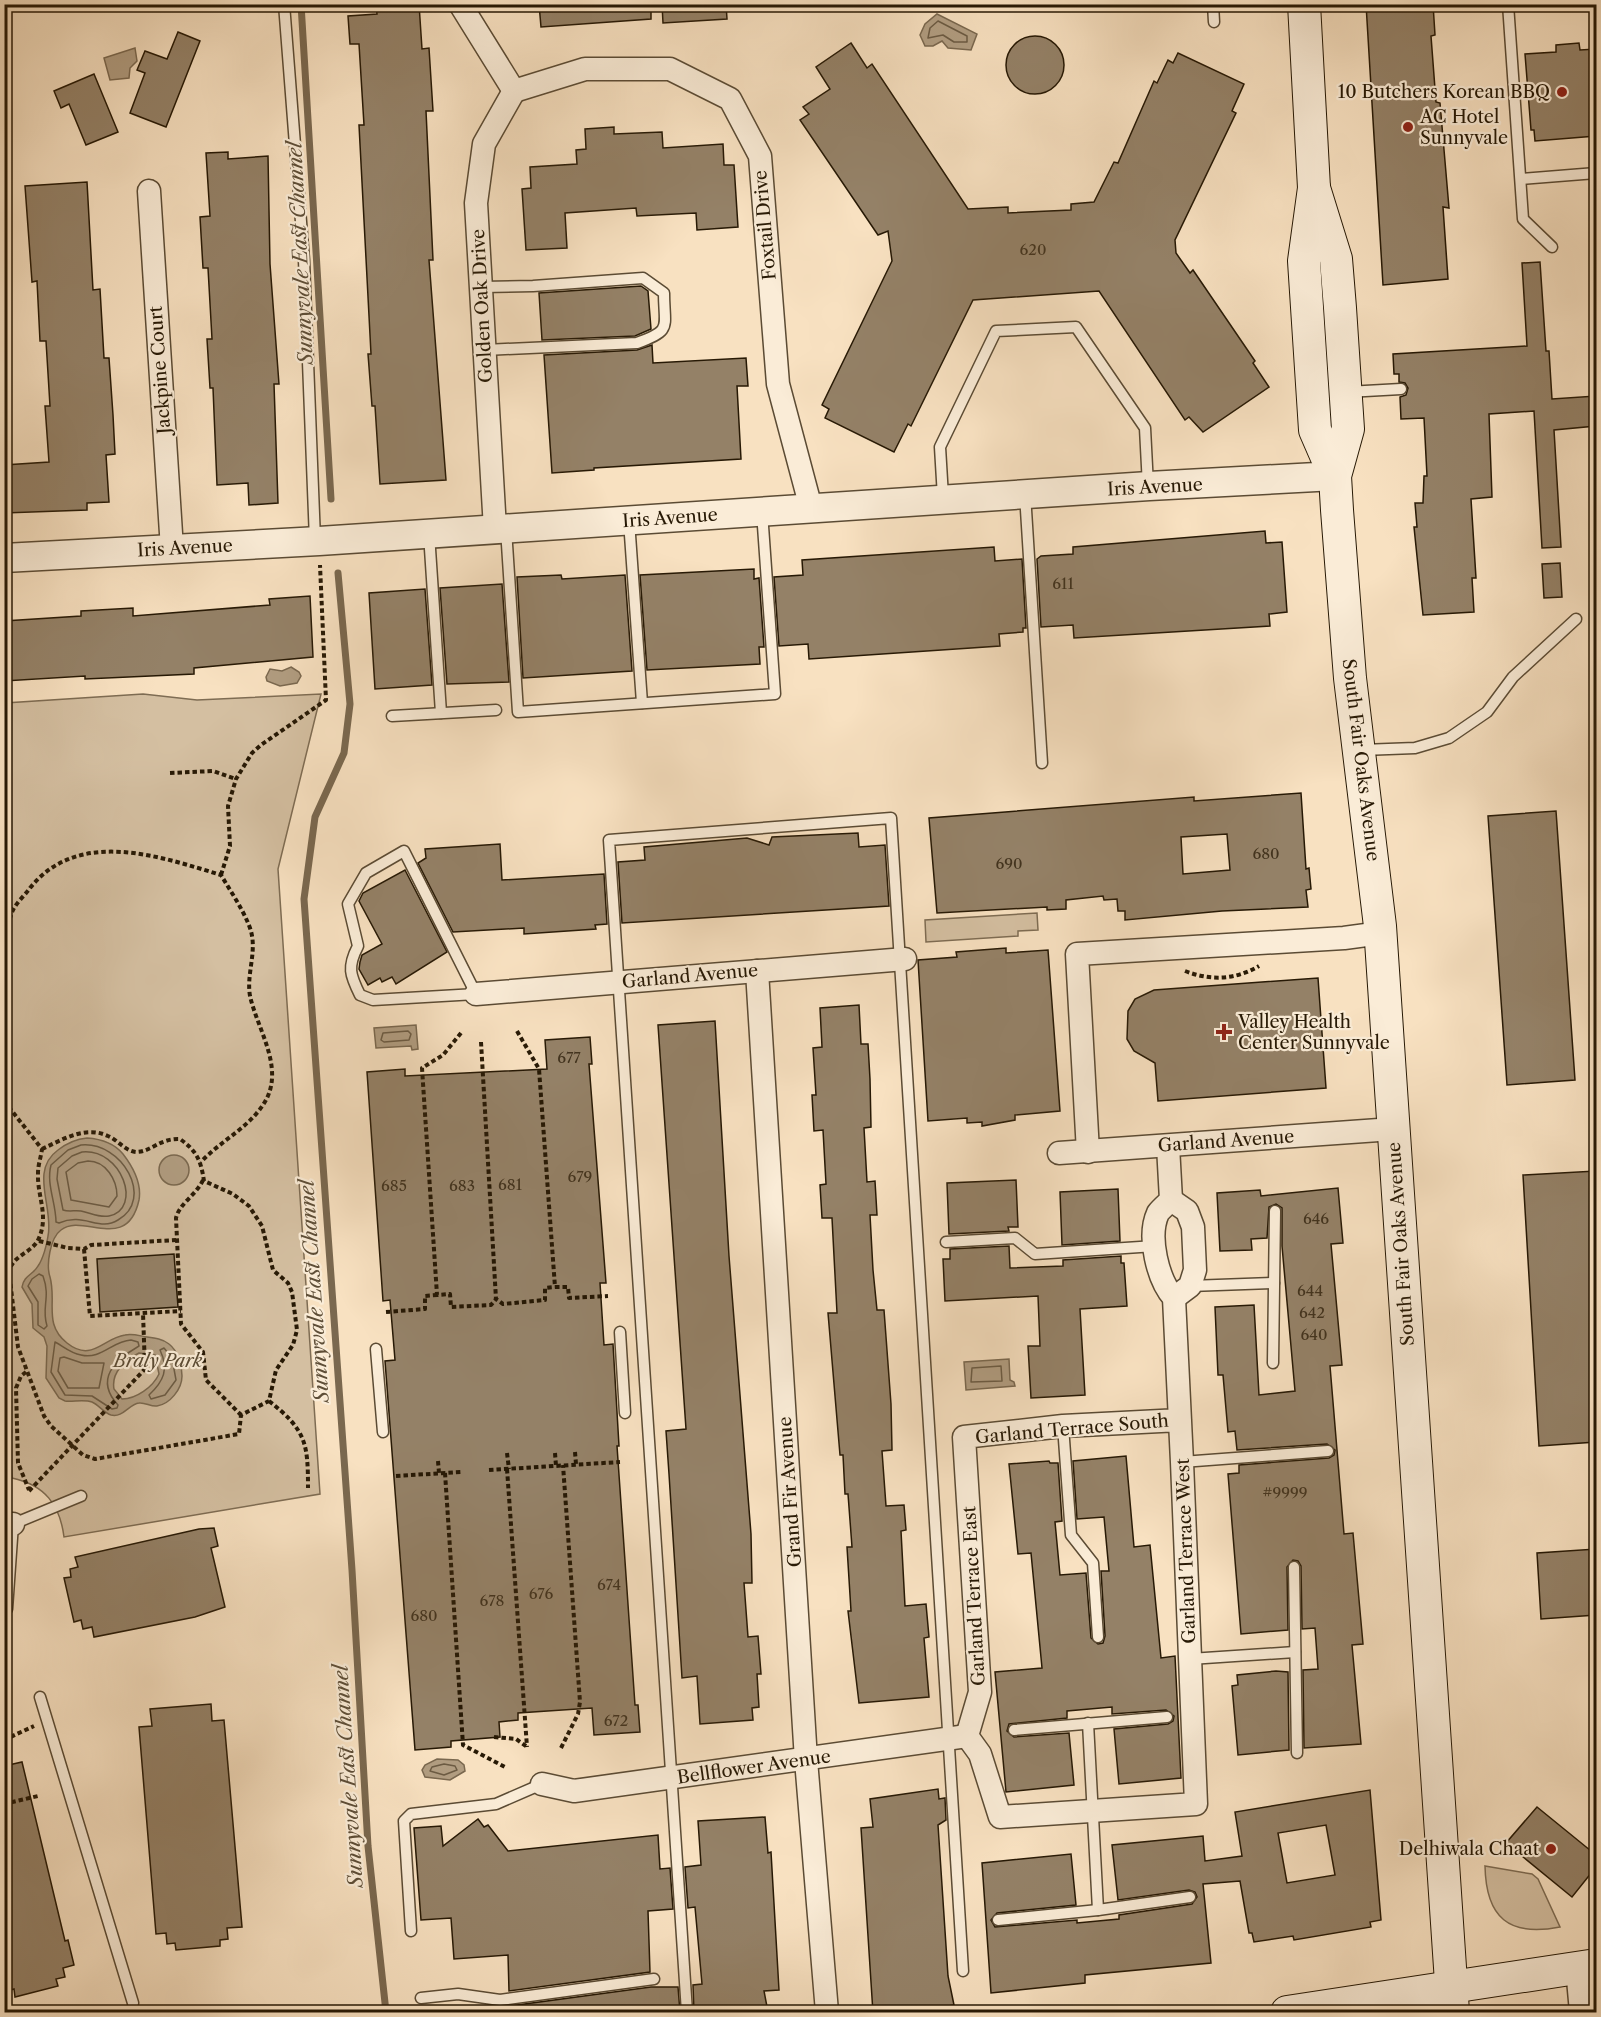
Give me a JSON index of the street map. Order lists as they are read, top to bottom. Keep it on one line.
{"streets":{"main road":["South Fair Oaks Avenue"],"street":["Foxtail Drive","Golden Oak Drive","Jackpine Court","Iris Avenue","Garland Avenue","Garland Terrace South","Grand Fir Avenue","Garland Terrace West","Garland Terrace East","Bellflower Avenue"]},"crossings":[["Foxtail Drive","Golden Oak Drive"],["Foxtail Drive","Iris Avenue"],["Golden Oak Drive","Iris Avenue"],["Jackpine Court","Iris Avenue"],["Iris Avenue","South Fair Oaks Avenue"],["South Fair Oaks Avenue","Garland Avenue"],["Garland Avenue","Grand Fir Avenue"],["Garland Terrace South","Garland Terrace West"],["Garland Terrace South","Garland Terrace East"],["Grand Fir Avenue","Bellflower Avenue"],["Garland Terrace East","Bellflower Avenue"]],"water":["Sunnyvale East Channel"],"parks":["Braly Park"],"places":{"other":["10 Butchers Korean BBQ","AC Hotel Sunnyvale","Delhiwala Chaat"],"health":["Valley Health Center Sunnyvale"]},"house_numbers":["620","611","680","690","677","679","681","685","683","646","644","642","640","#9999","674","676","678","680","672"]}
